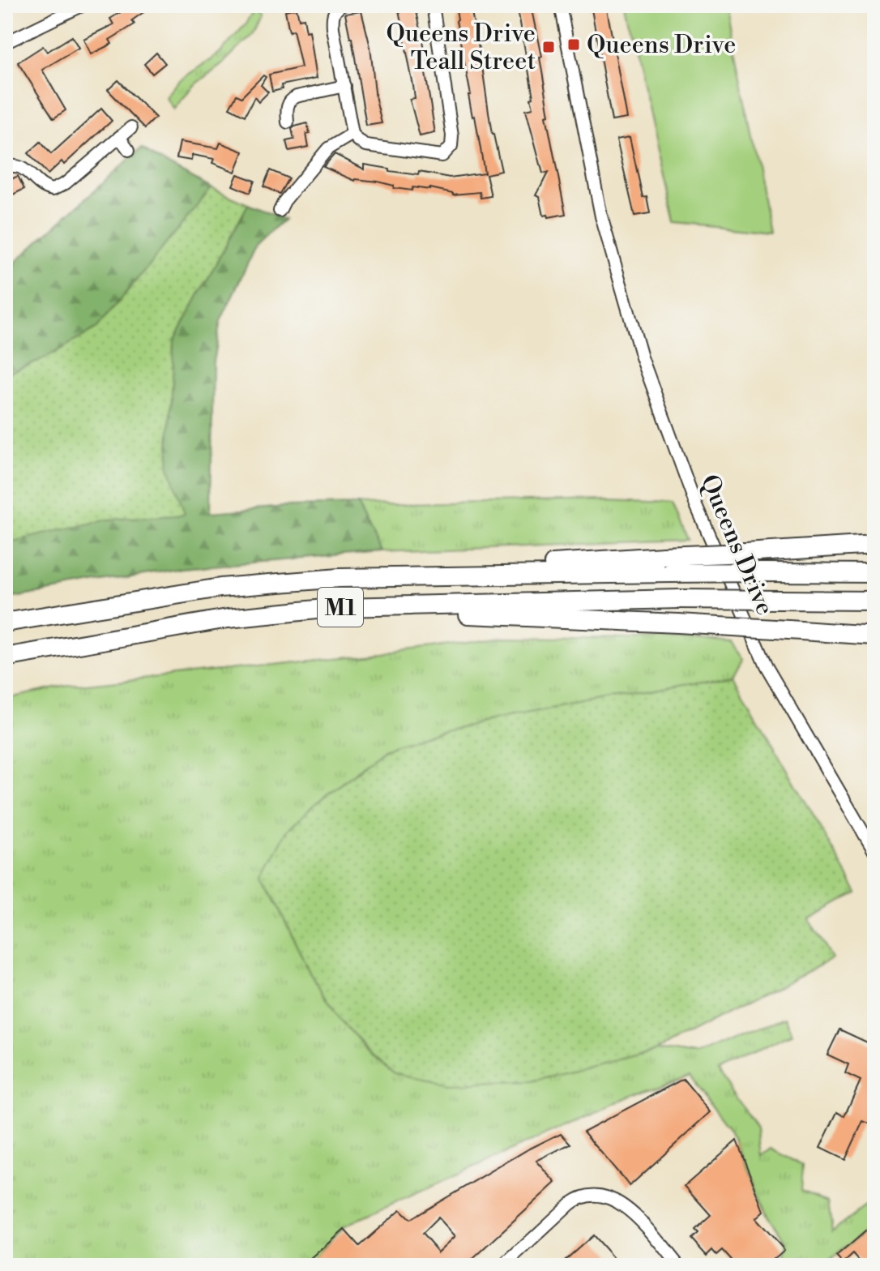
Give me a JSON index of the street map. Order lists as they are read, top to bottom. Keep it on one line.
{"streets":{"highway":["M1"],"street":["Queens Drive"]},"places":{"transit":["Queens Drive","Queens Drive Teall Street"]}}
